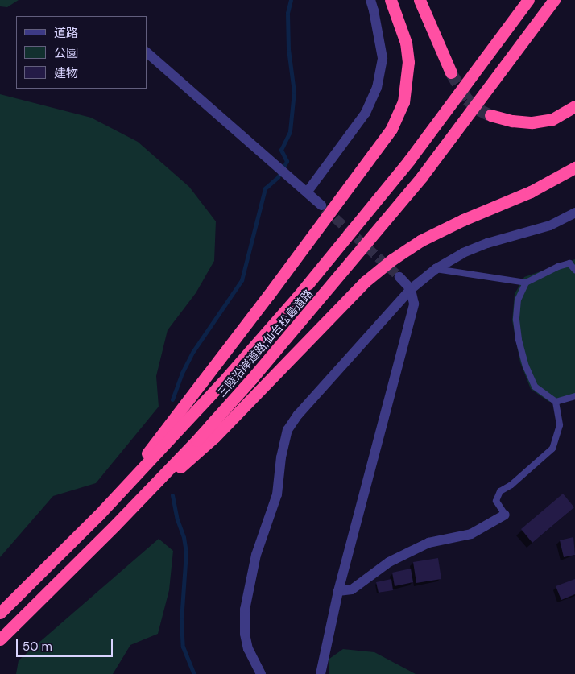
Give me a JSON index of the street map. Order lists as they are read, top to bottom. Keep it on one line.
{"streets":{"highway":["三陸沿岸道路;仙台松島道路"]},"legend":["道路","公園","建物"],"scale_bar":"50 m"}
